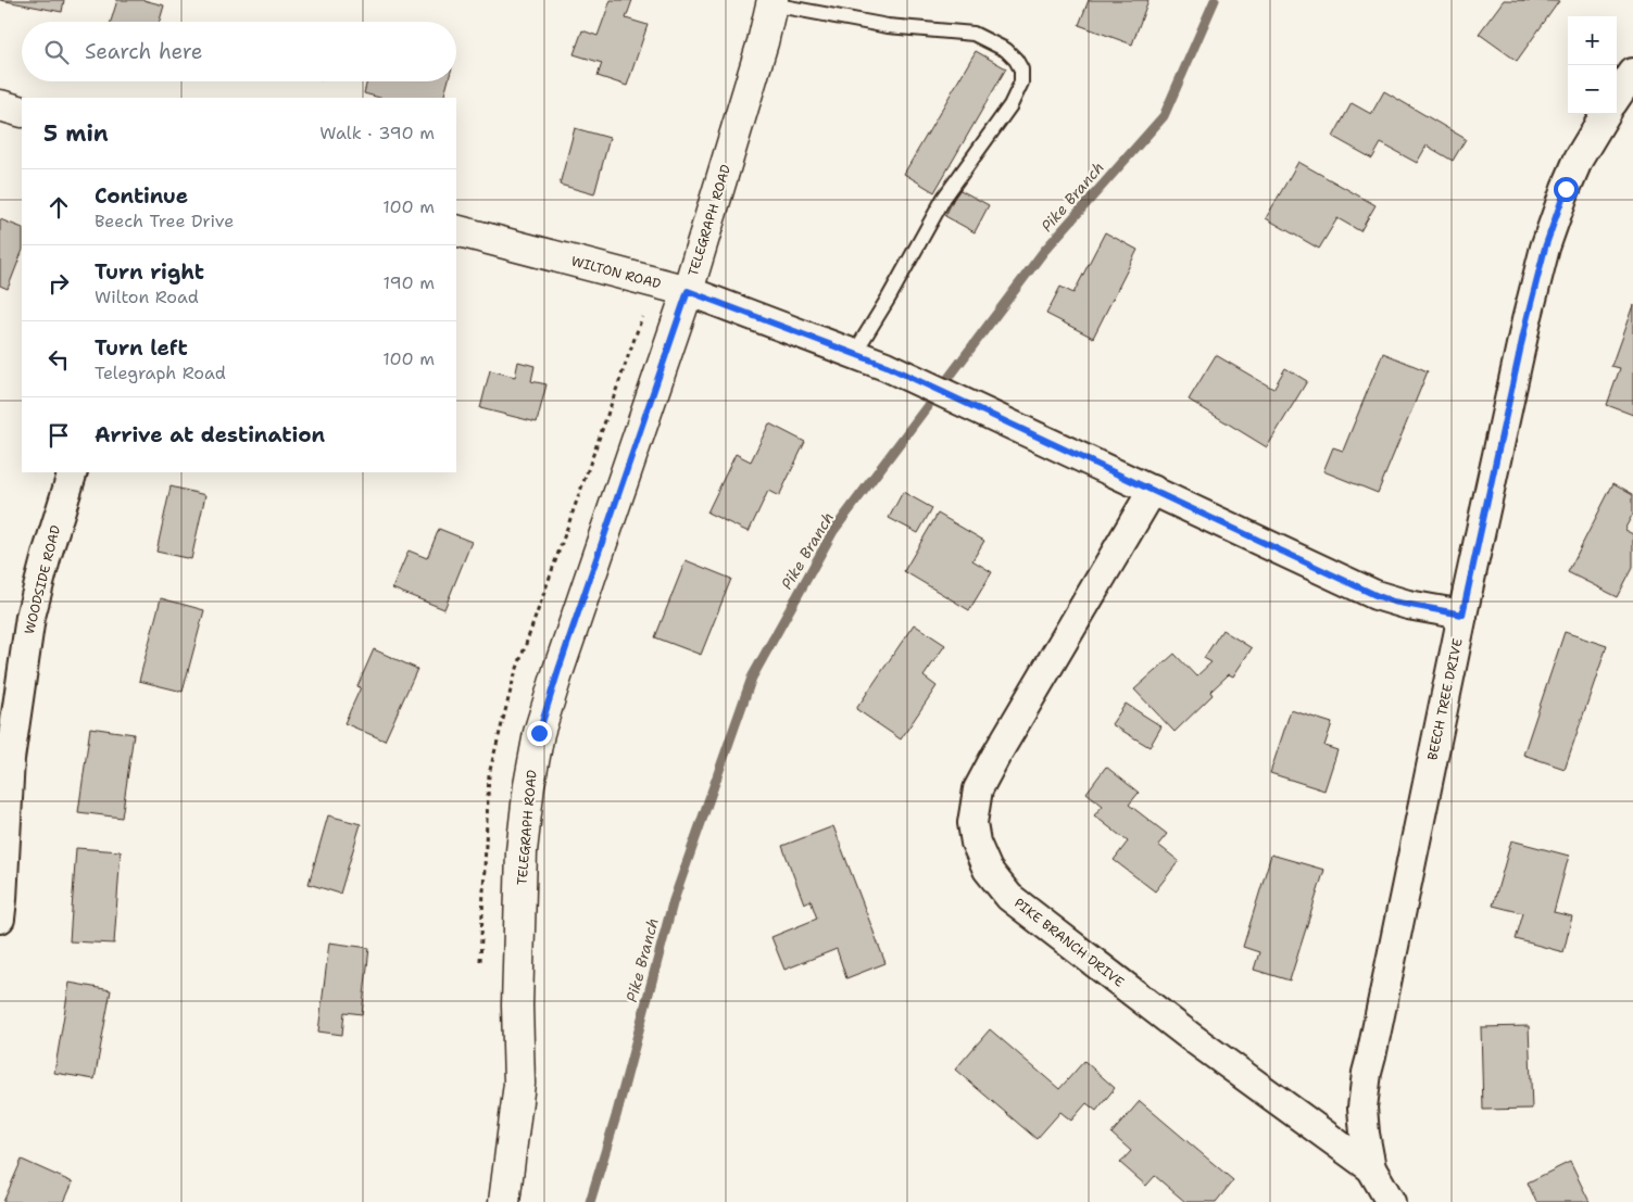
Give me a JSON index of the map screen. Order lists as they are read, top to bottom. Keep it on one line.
{"streets":{"main road":["TELEGRAPH ROAD","WILTON ROAD"],"street":["WOODSIDE ROAD","BEECH TREE DRIVE","PIKE BRANCH DRIVE"]},"crossings":[["TELEGRAPH ROAD","WILTON ROAD"],["WILTON ROAD","BEECH TREE DRIVE"],["WILTON ROAD","PIKE BRANCH DRIVE"],["BEECH TREE DRIVE","PIKE BRANCH DRIVE"]],"water":["Pike Branch"],"page":{"map_buttons":["+","−"],"search":"Search here","heading":["5 min","Walk · 390 m"],"list":[["Continue","Beech Tree Drive","100 m"],["Turn right","Wilton Road","190 m"],["Turn left","Telegraph Road","100 m"],"Arrive at destination"]}}
